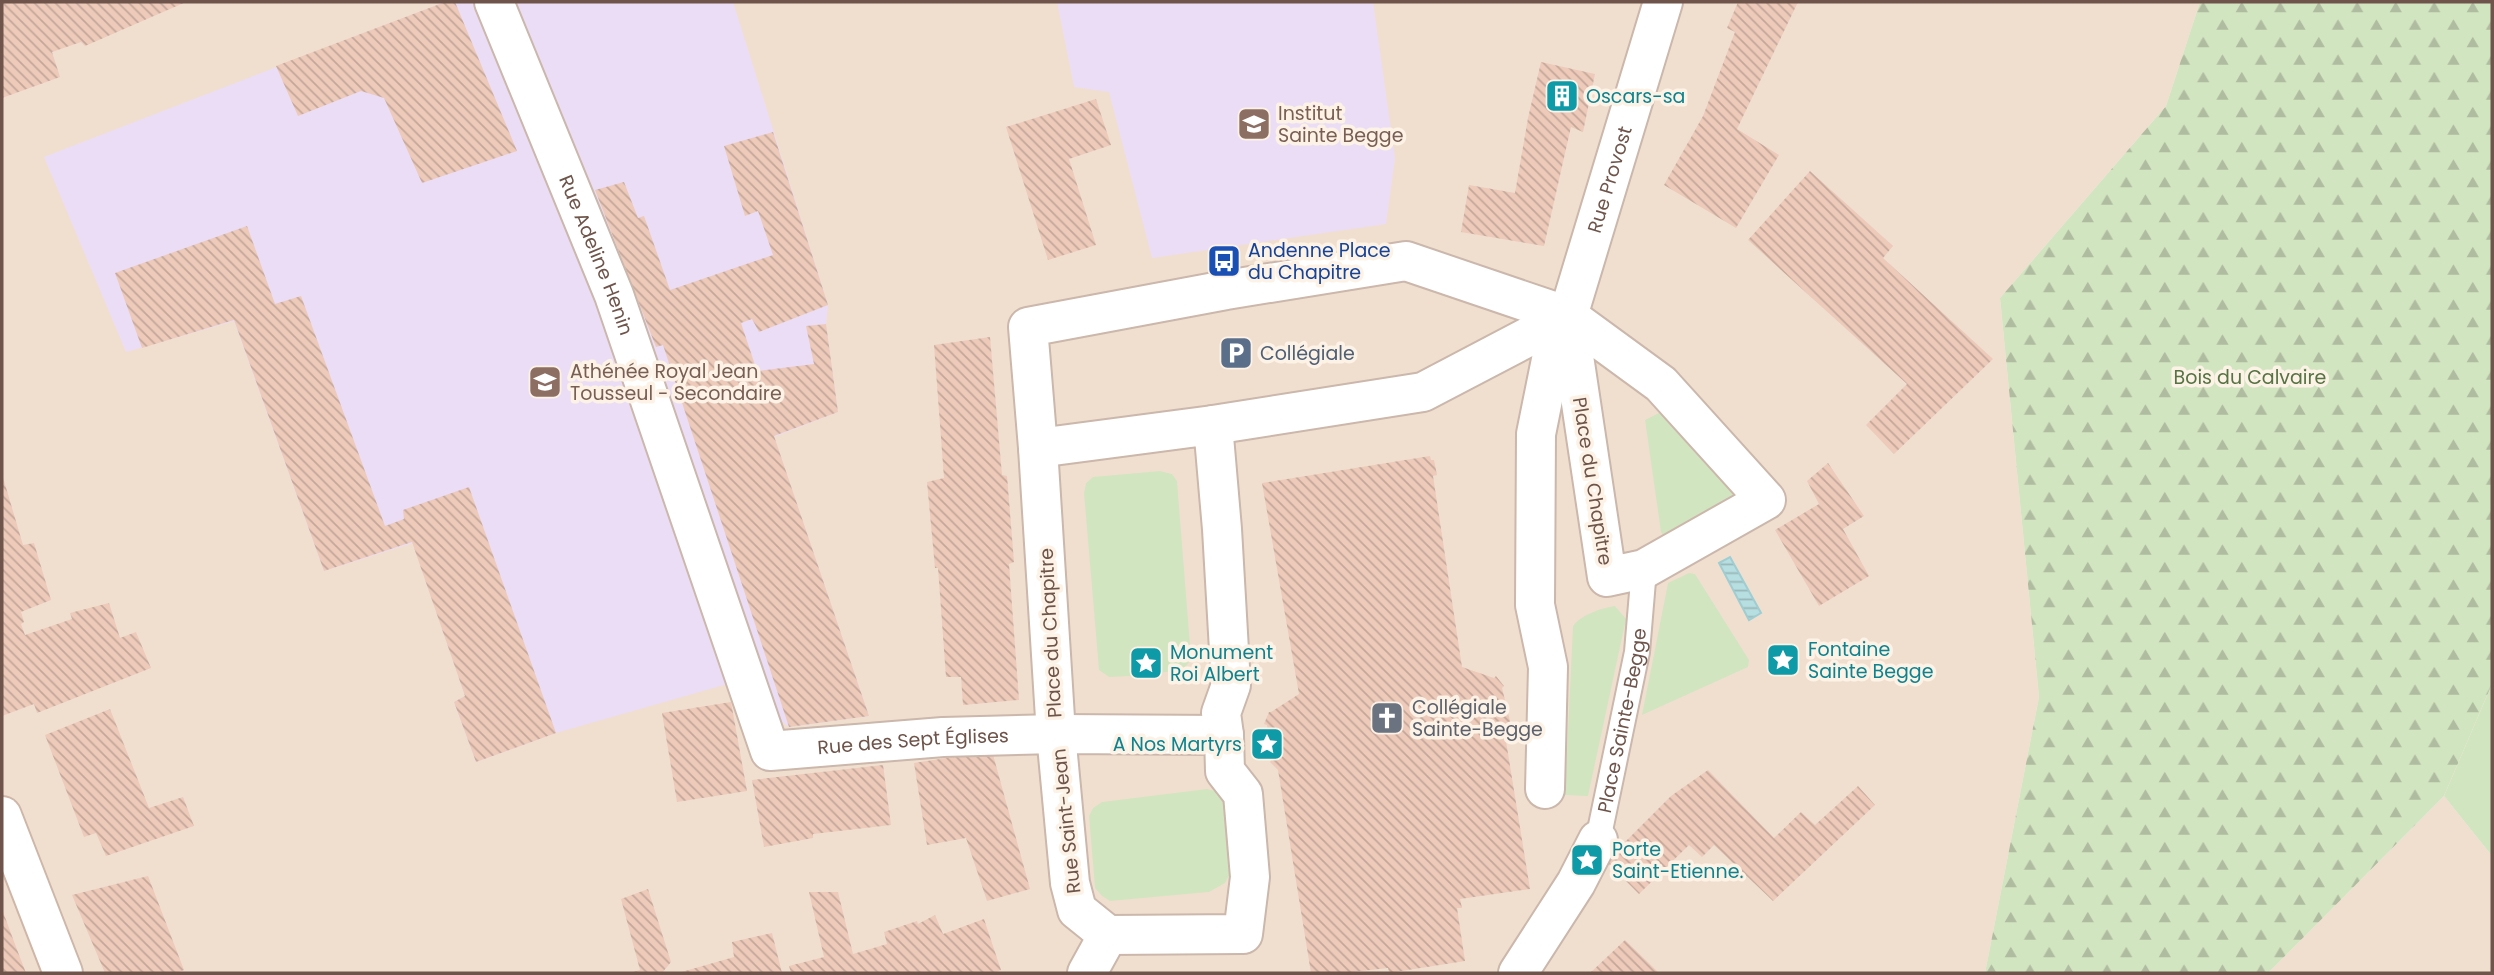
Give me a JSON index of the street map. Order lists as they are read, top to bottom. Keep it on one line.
{"streets":{"street":["Rue Provost","Rue Adeline Henin","Place du Chapitre","Place Sainte-Begge","Rue des Sept Églises","Rue Saint-Jean"]},"crossings":[["Rue Provost","Place du Chapitre"],["Rue Adeline Henin","Rue des Sept Églises"],["Place du Chapitre","Place Sainte-Begge"],["Place du Chapitre","Rue des Sept Églises"],["Place du Chapitre","Rue Saint-Jean"],["Rue des Sept Églises","Rue Saint-Jean"]],"parks":["Bois du Calvaire"],"places":{"building":["Oscars-sa"],"school or university":["Institut Sainte Begge","Athénée Royal Jean Tousseul - Secondaire"],"bus stop":["Andenne Place du Chapitre"],"parking":["Collégiale"],"place":["Fontaine Sainte Begge","Monument Roi Albert","A Nos Martyrs","Porte Saint-Etienne."],"church":["Collégiale Sainte-Begge"]}}
